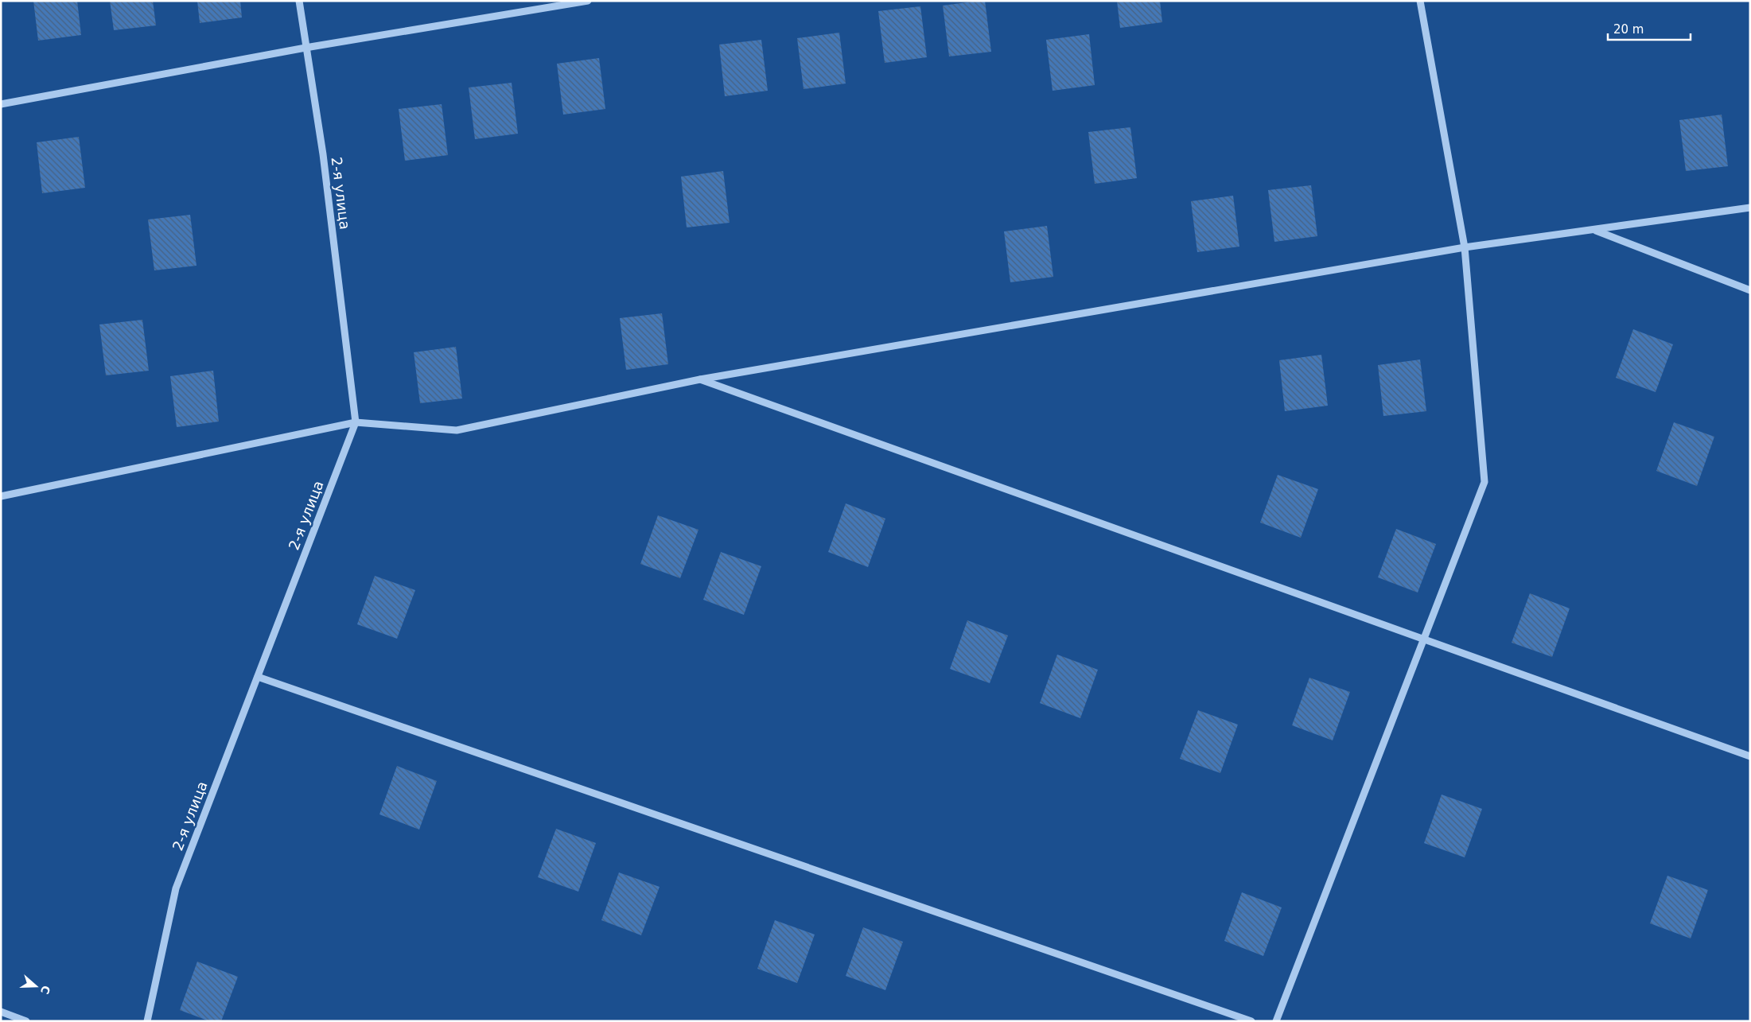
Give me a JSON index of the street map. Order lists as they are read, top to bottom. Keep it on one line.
{"streets":{"street":["2-я улица"]},"scale_bar":"20 m","north":"right"}
